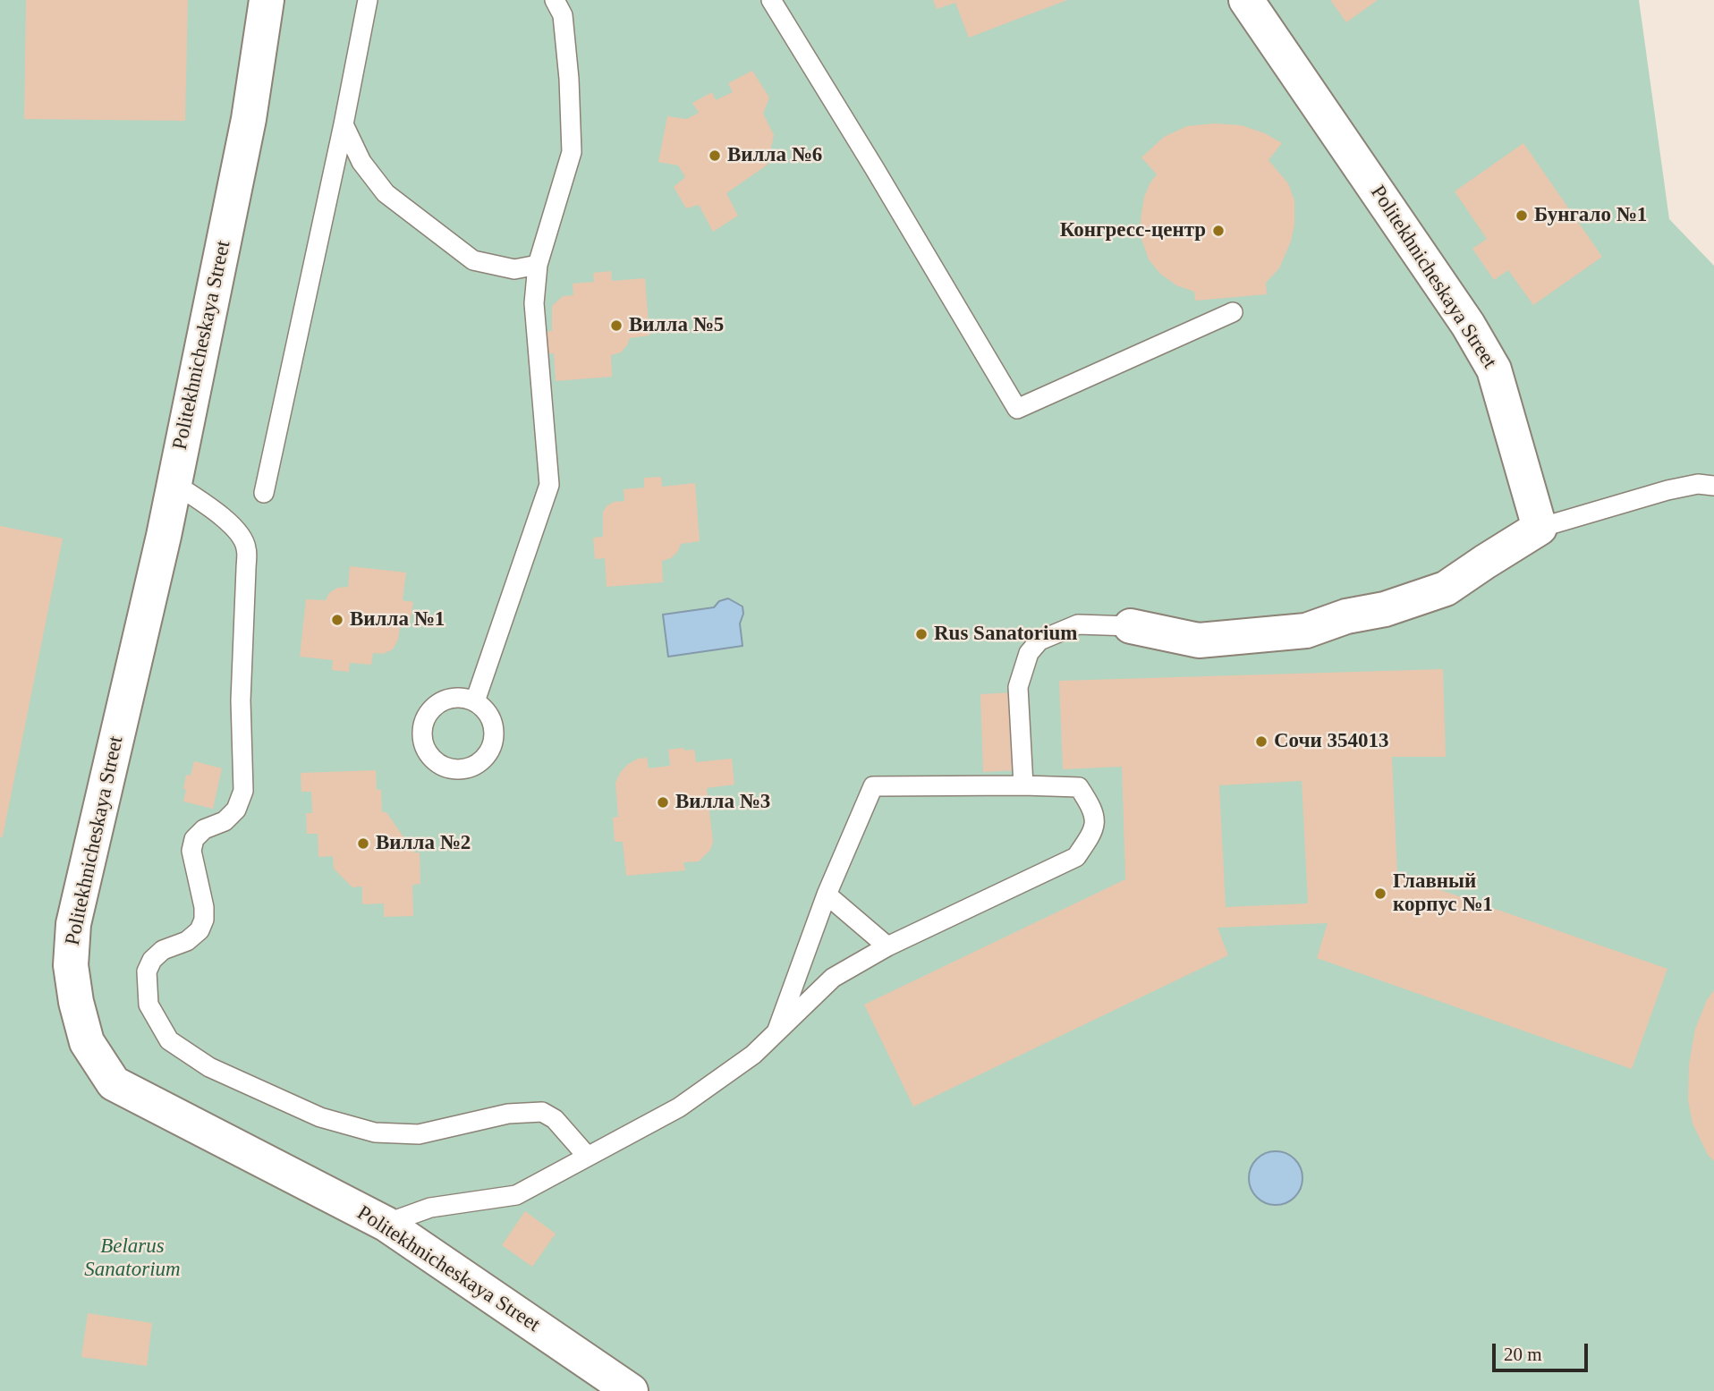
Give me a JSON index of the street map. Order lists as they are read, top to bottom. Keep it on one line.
{"streets":{"street":["Politekhnicheskaya Street"]},"parks":["Belarus Sanatorium"],"places":["Вилла №6","Бунгало №1","Конгресс-центр","Вилла №5","Вилла №1","Rus Sanatorium","Сочи 354013","Вилла №3","Вилла №2","Главный корпус №1"],"scale_bar":"20 m"}
